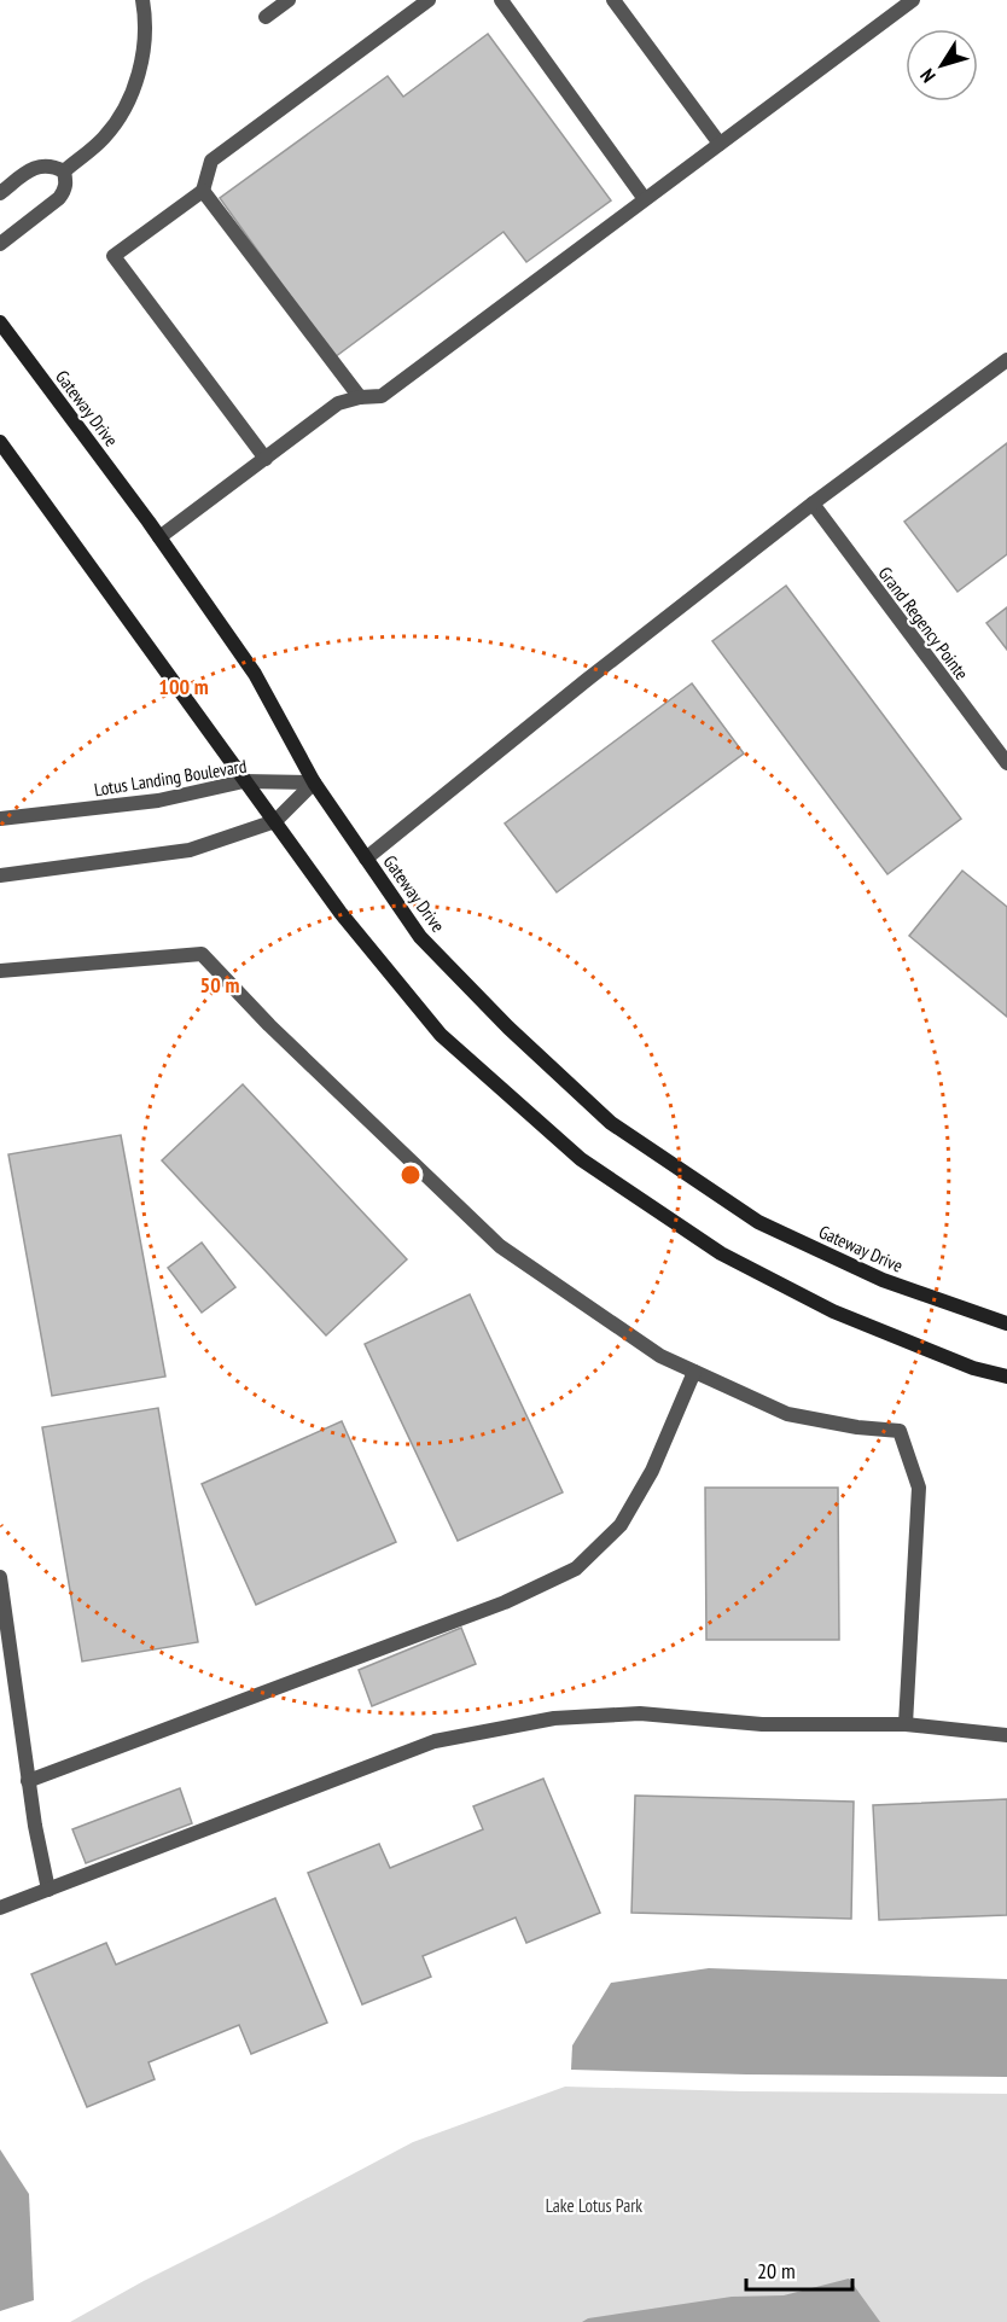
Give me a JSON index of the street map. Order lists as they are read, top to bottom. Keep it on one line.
{"streets":{"street":["Gateway Drive","Grand Regency Pointe","Lotus Landing Boulevard"]},"crossings":[["Gateway Drive","Lotus Landing Boulevard"]],"parks":["Lake Lotus Park"],"scale_bar":"20 m","north":"bottom left","rings":["100 m","50 m"]}
